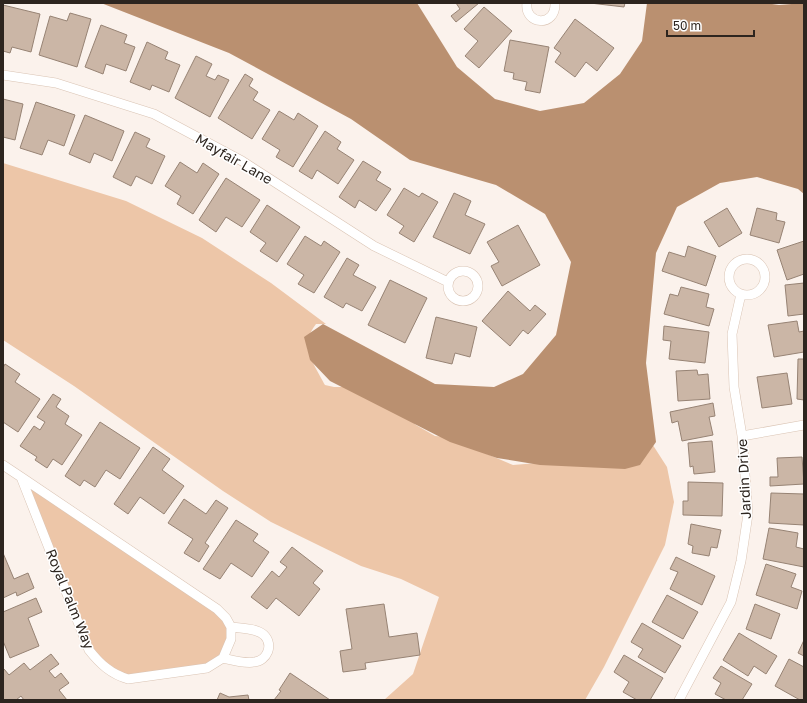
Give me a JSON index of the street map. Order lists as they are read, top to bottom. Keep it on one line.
{"streets":{"street":["Mayfair Lane","Jardin Drive","Royal Palm Way"]},"scale_bar":"50 m"}
